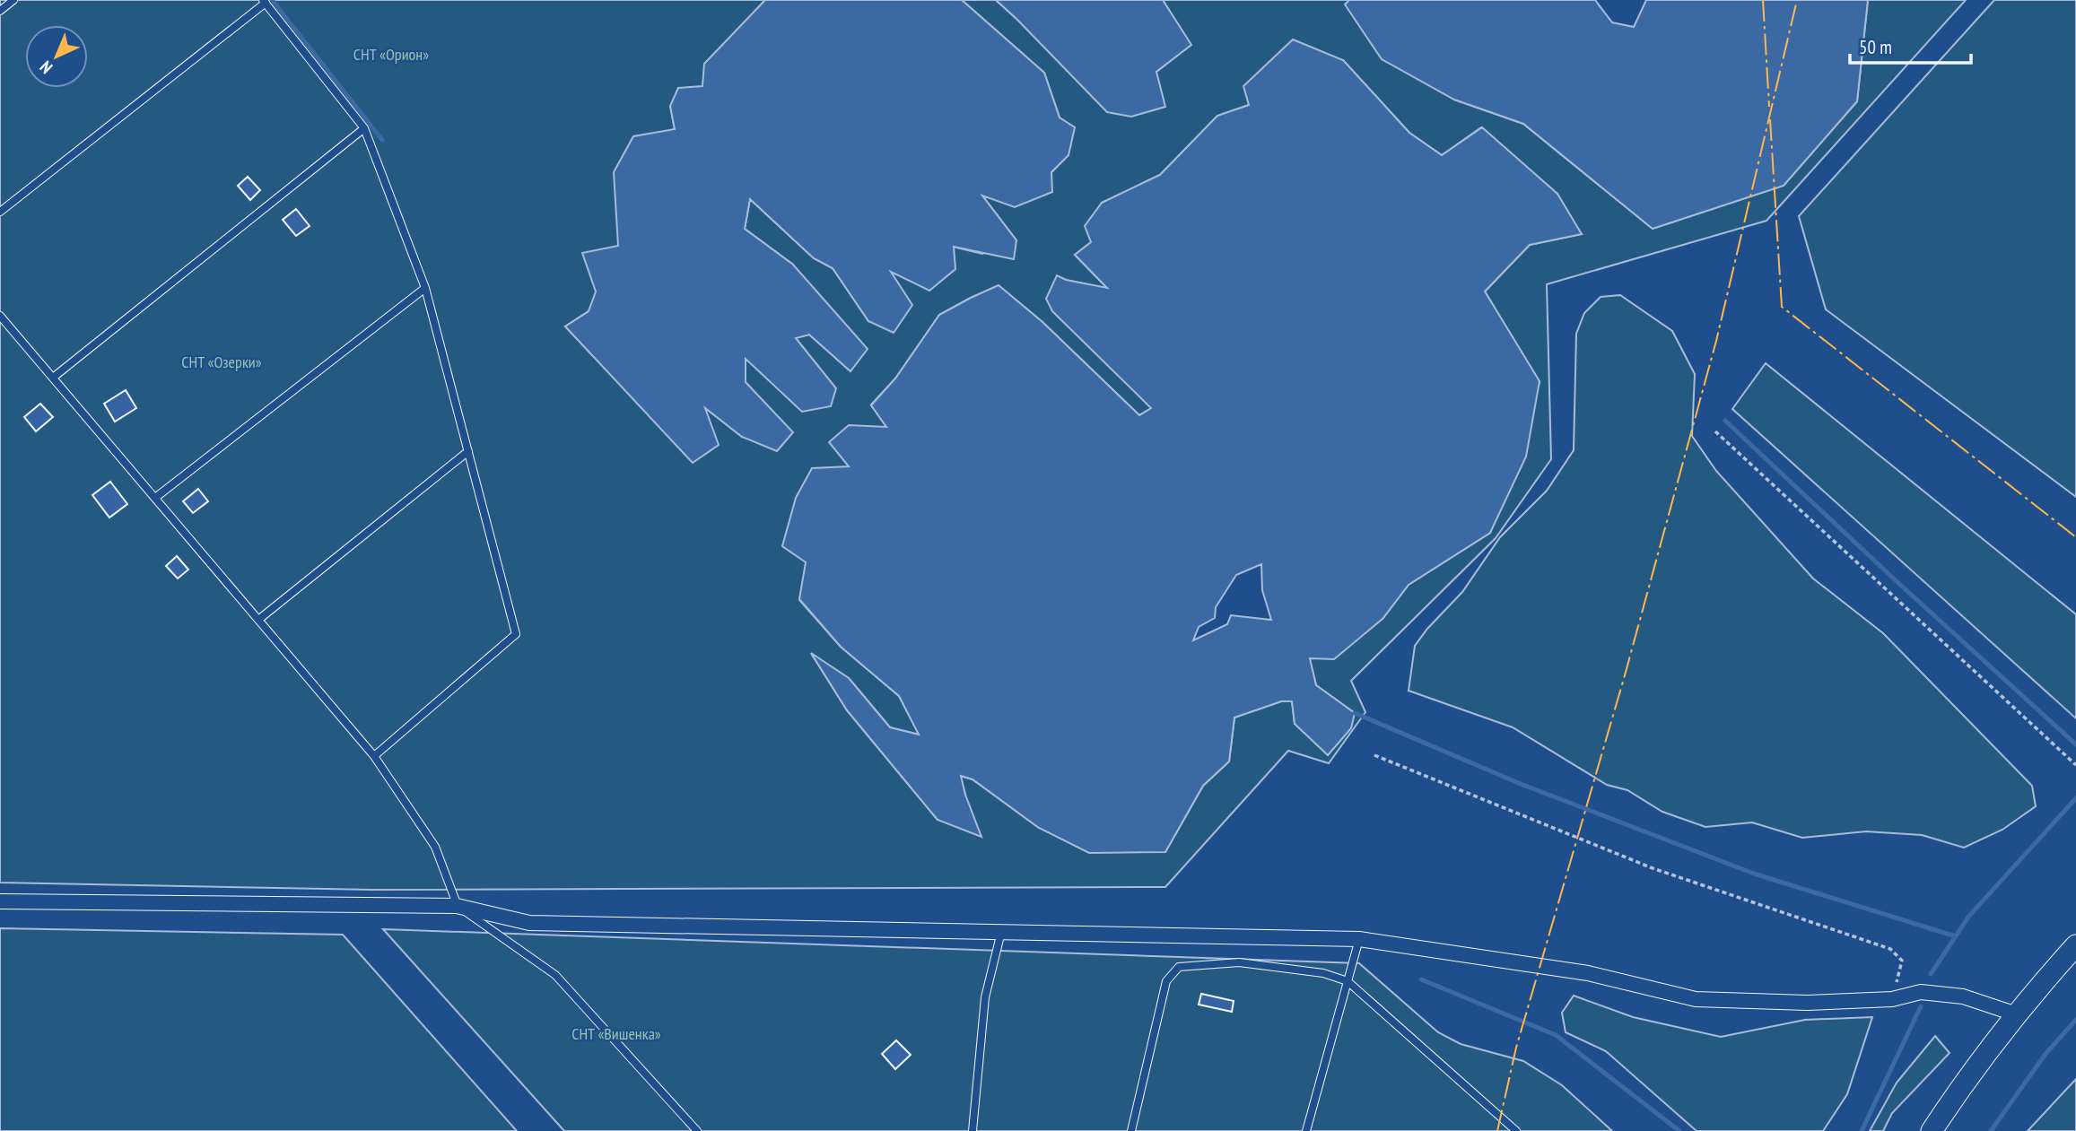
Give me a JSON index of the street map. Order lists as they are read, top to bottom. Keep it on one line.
{"parks":["СНТ «Орион»","СНТ «Озерки»","СНТ «Вишенка»"],"scale_bar":"50 m","north":"bottom left"}
